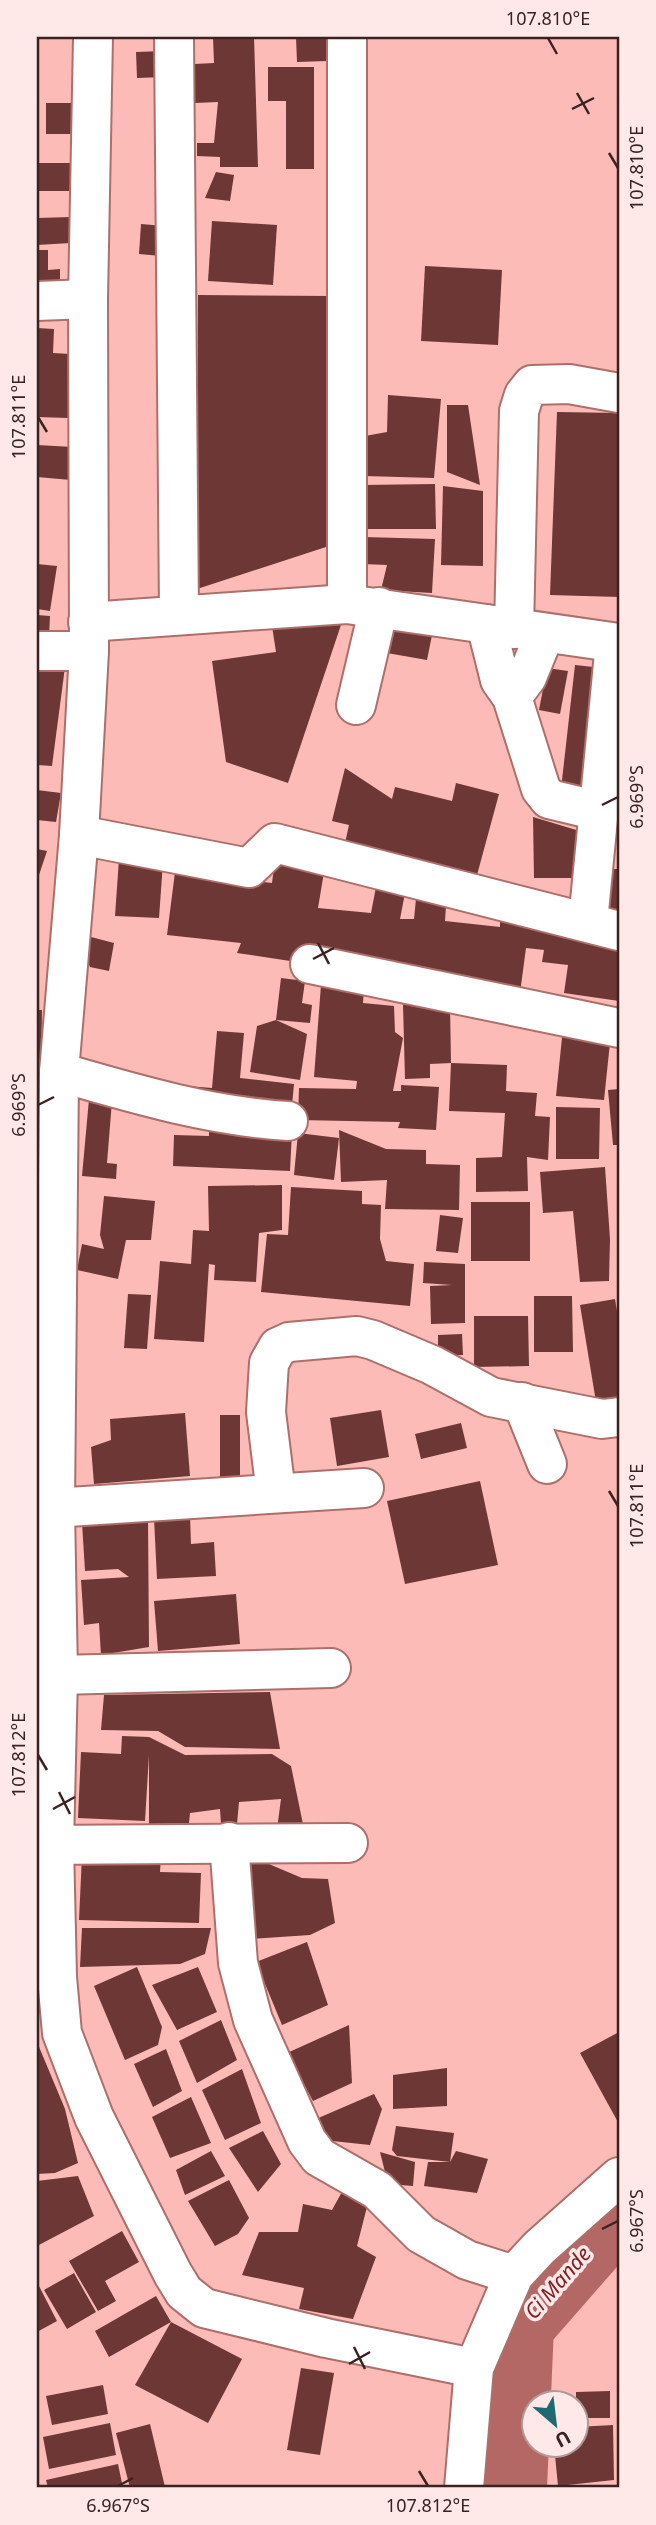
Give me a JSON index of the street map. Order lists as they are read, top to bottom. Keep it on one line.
{"water":["Ci Mande"],"north":"bottom right","coordinates":["107.810°E","107.811°E","6.969°S","107.812°E","6.967°S"]}
